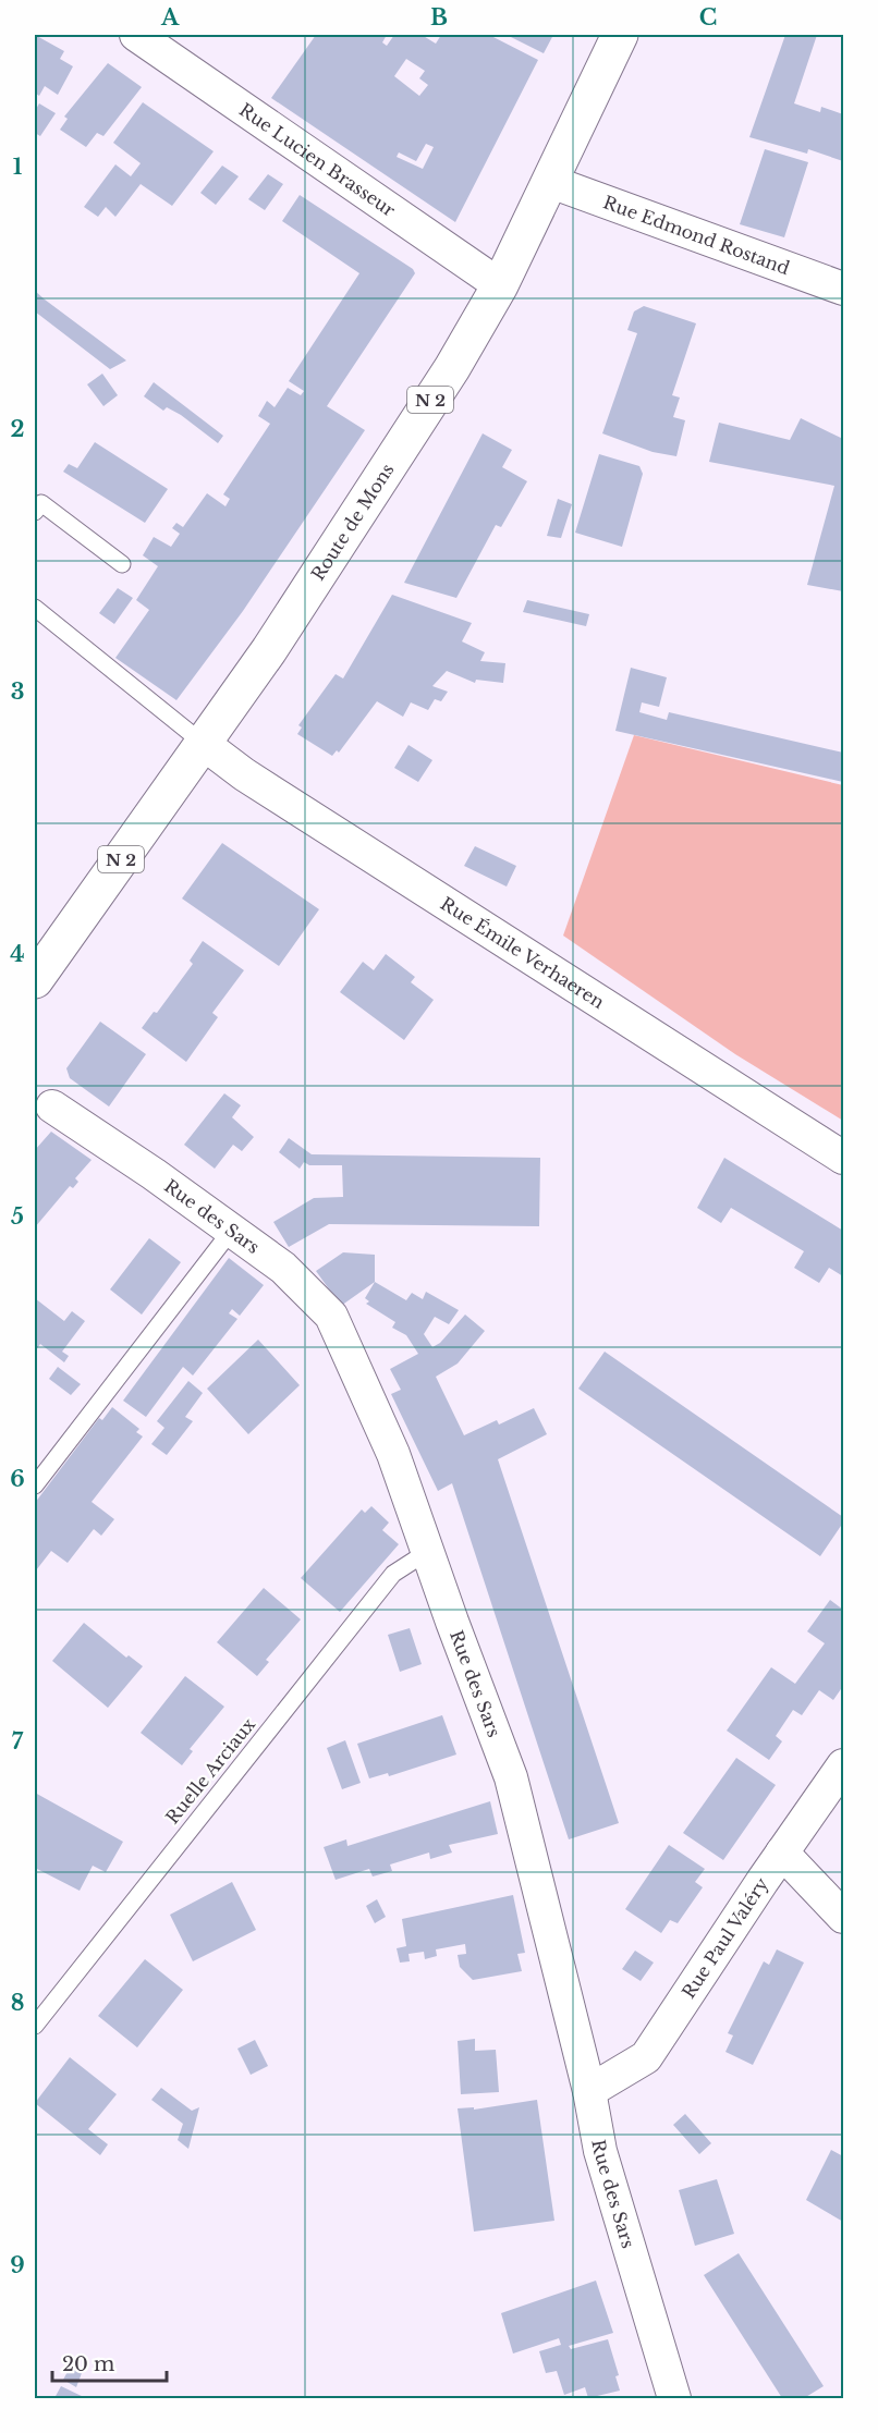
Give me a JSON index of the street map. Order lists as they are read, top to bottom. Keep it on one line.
{"streets":{"main road":["N 2","Route de Mons"],"street":["Rue Lucien Brasseur","Rue Edmond Rostand","Rue Émile Verhaeren","Rue des Sars","Rue Paul Valéry"],"lane":["Ruelle Arciaux"]},"crossings":[["Rue Lucien Brasseur","Route de Mons"],["Rue Edmond Rostand","Route de Mons"],["Route de Mons","Rue Émile Verhaeren"],["Rue des Sars","Ruelle Arciaux"],["Rue des Sars","Rue Paul Valéry"]],"scale_bar":"20 m","grid":{"columns":["A","B","C"],"rows":["1","2","3","4","5","6","7","8","9"]}}
